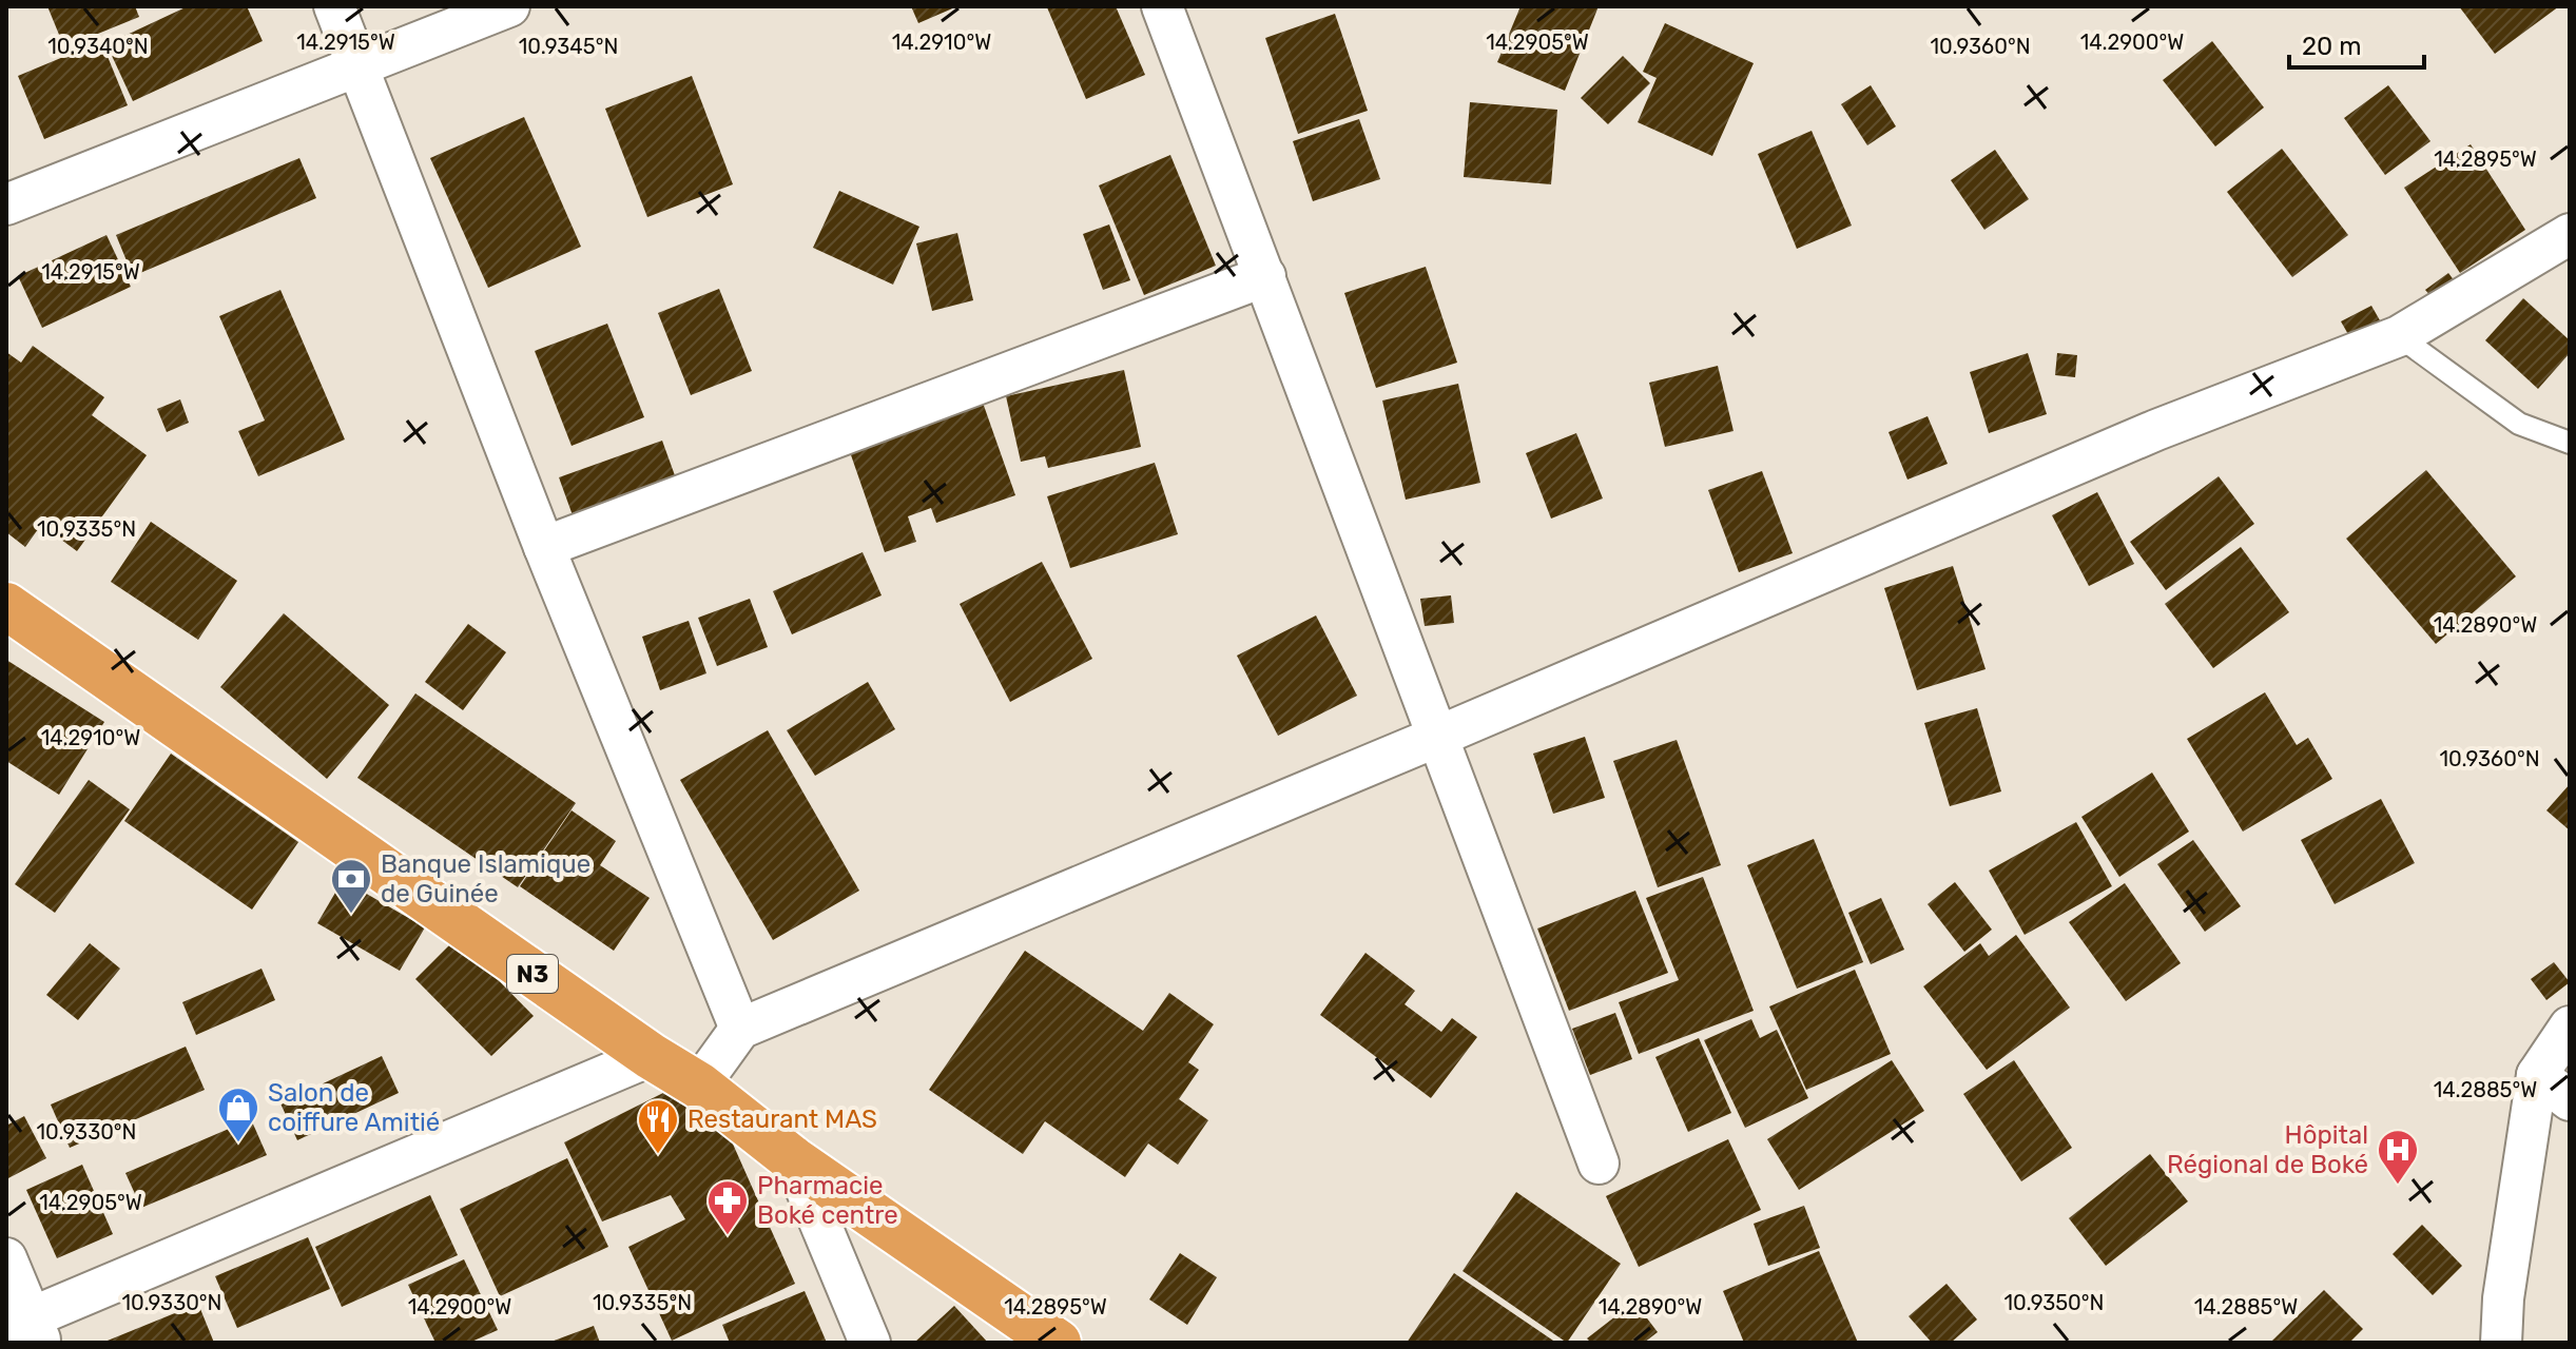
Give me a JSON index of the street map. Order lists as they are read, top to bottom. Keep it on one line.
{"streets":{"highway":["N3"]},"places":{"bank":["Banque Islamique de Guinée"],"shop":["Salon de coiffure Amitié"],"restaurant":["Restaurant MAS"],"hospital":["Hôpital Régional de Boké"],"pharmacy":["Pharmacie Boké centre"]},"scale_bar":"20 m","coordinates":["14.2915°W","14.2910°W","14.2905°W","14.2900°W","10.9340°N","10.9345°N","10.9360°N","14.2895°W","10.9335°N","14.2890°W","14.2885°W","10.9330°N","10.9350°N"]}
